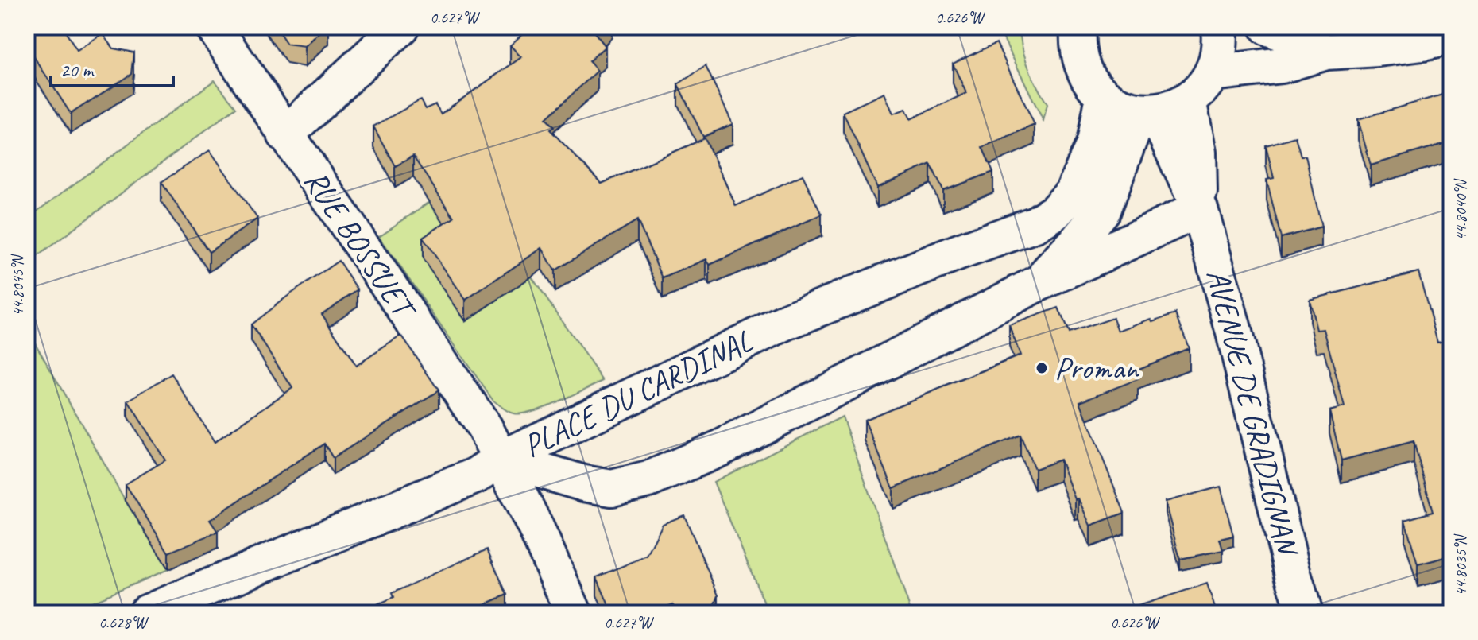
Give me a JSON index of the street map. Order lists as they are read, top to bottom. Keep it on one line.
{"streets":{"street":["RUE BOSSUET","PLACE DU CARDINAL","AVENUE DE GRADIGNAN"]},"crossings":[["RUE BOSSUET","PLACE DU CARDINAL"],["PLACE DU CARDINAL","AVENUE DE GRADIGNAN"]],"places":["Proman"],"scale_bar":"20 m","coordinates":["0.627°W","0.626°W","44.8040°N","44.8045°N","44.8035°N","0.628°W"]}
